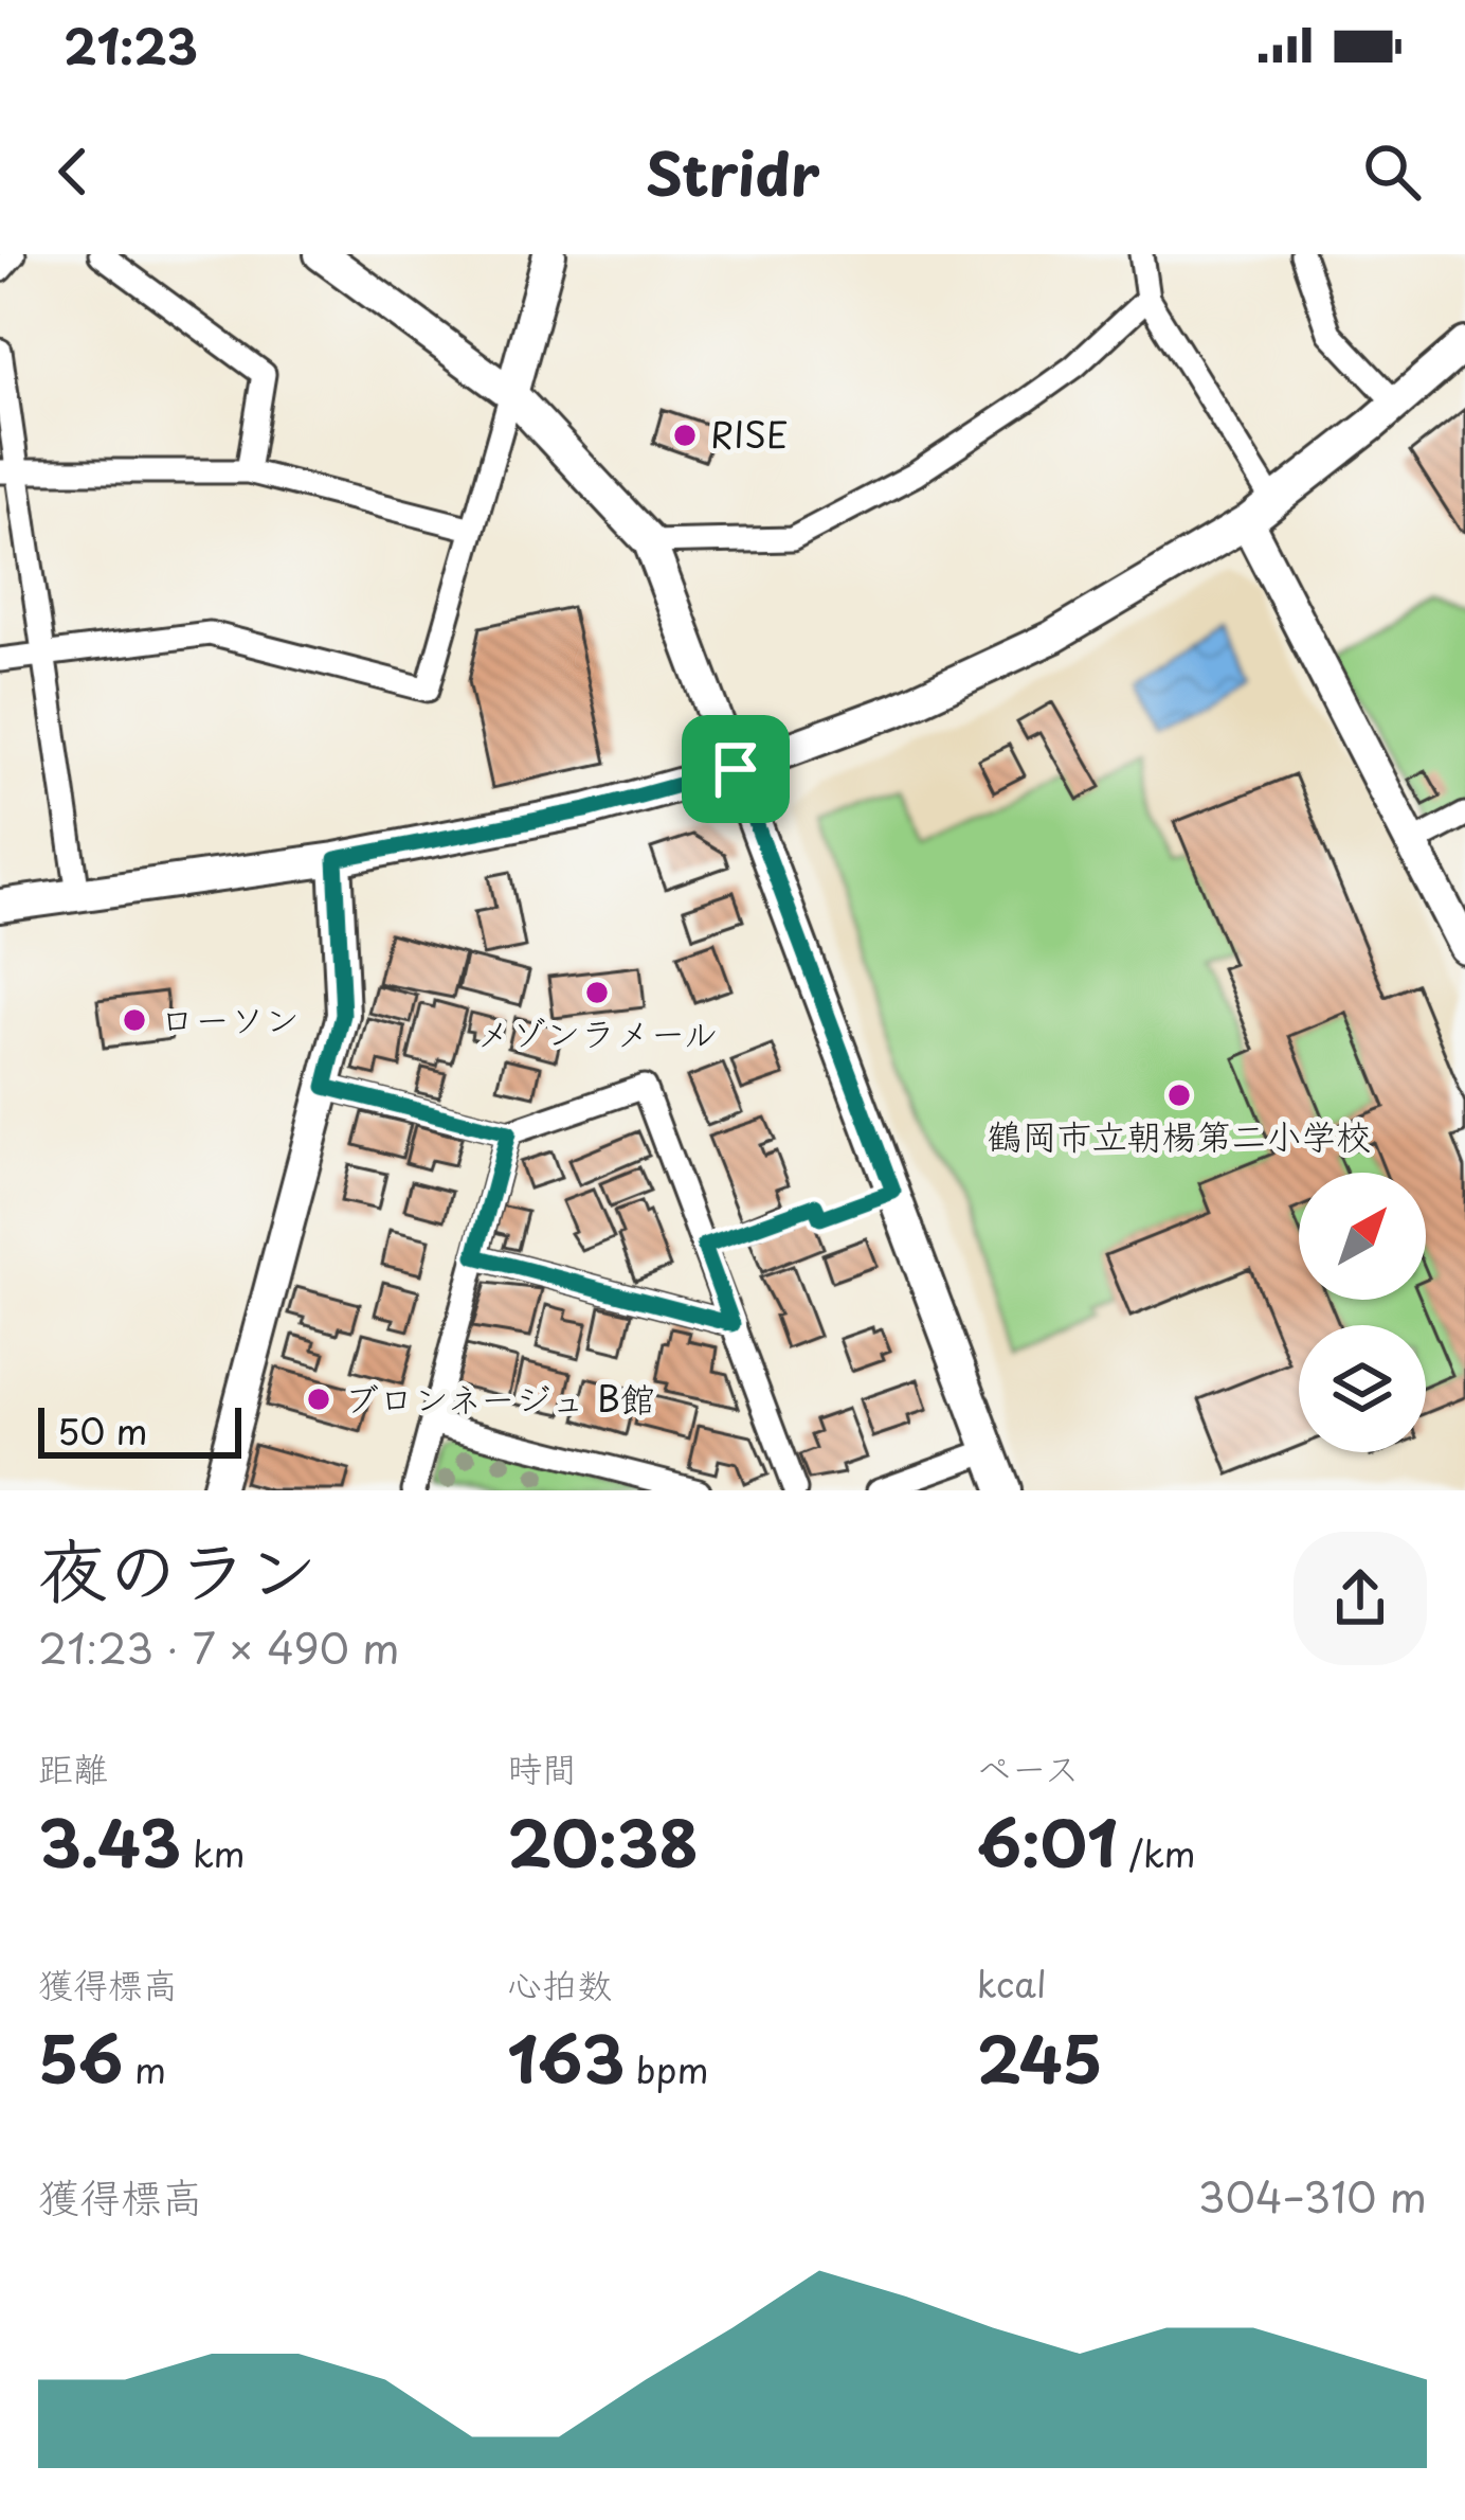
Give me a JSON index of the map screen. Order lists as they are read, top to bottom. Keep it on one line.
{"places":["RISE","メゾンラメール","ローソン","鶴岡市立朝楊第二小学校","ブロンネージュ B館"],"scale_bar":"50 m","north":"top right","page":{"status":"21:23","header":"Stridr","scale":"50 m","heading":["夜のラン","21:23 · 7 × 490 m"],"stats":[["距離","3.43 km"],["時間","20:38"],["ペース","6:01 /km"],["獲得標高","56 m"],["心拍数","163 bpm"],["kcal","245"]],"chart":["獲得標高","304–310 m"]}}
